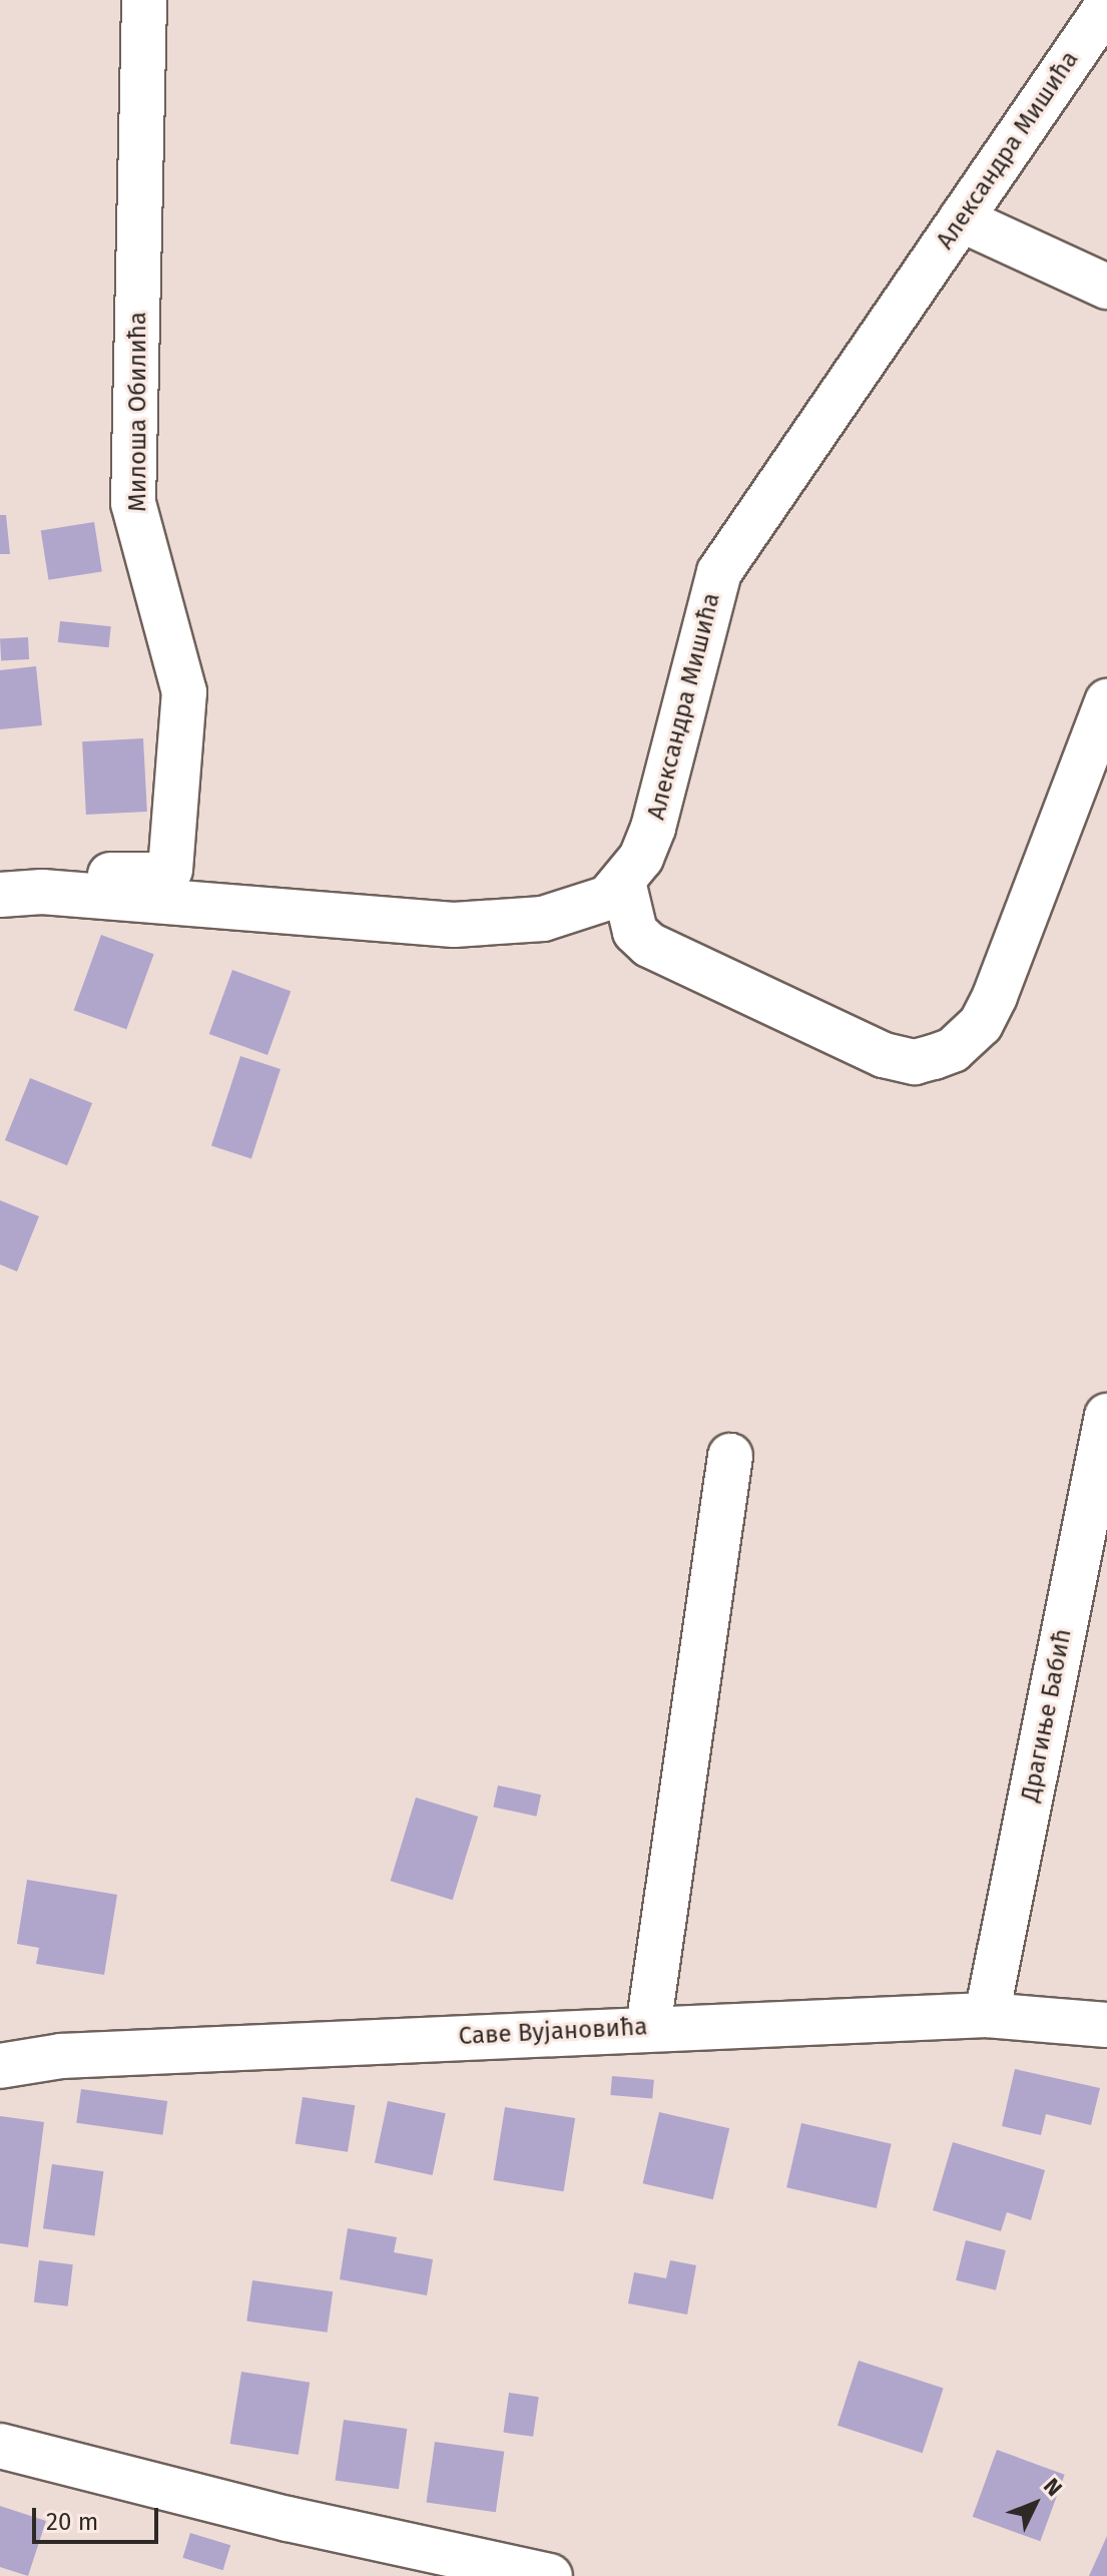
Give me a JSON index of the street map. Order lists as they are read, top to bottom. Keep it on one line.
{"streets":{"street":["Александра Мишића","Милоша Обилића","Драгиње Бабић","Саве Вујановића"]},"crossings":[["Александра Мишића","Милоша Обилића"],["Драгиње Бабић","Саве Вујановића"]],"scale_bar":"20 m","north":"top right"}
